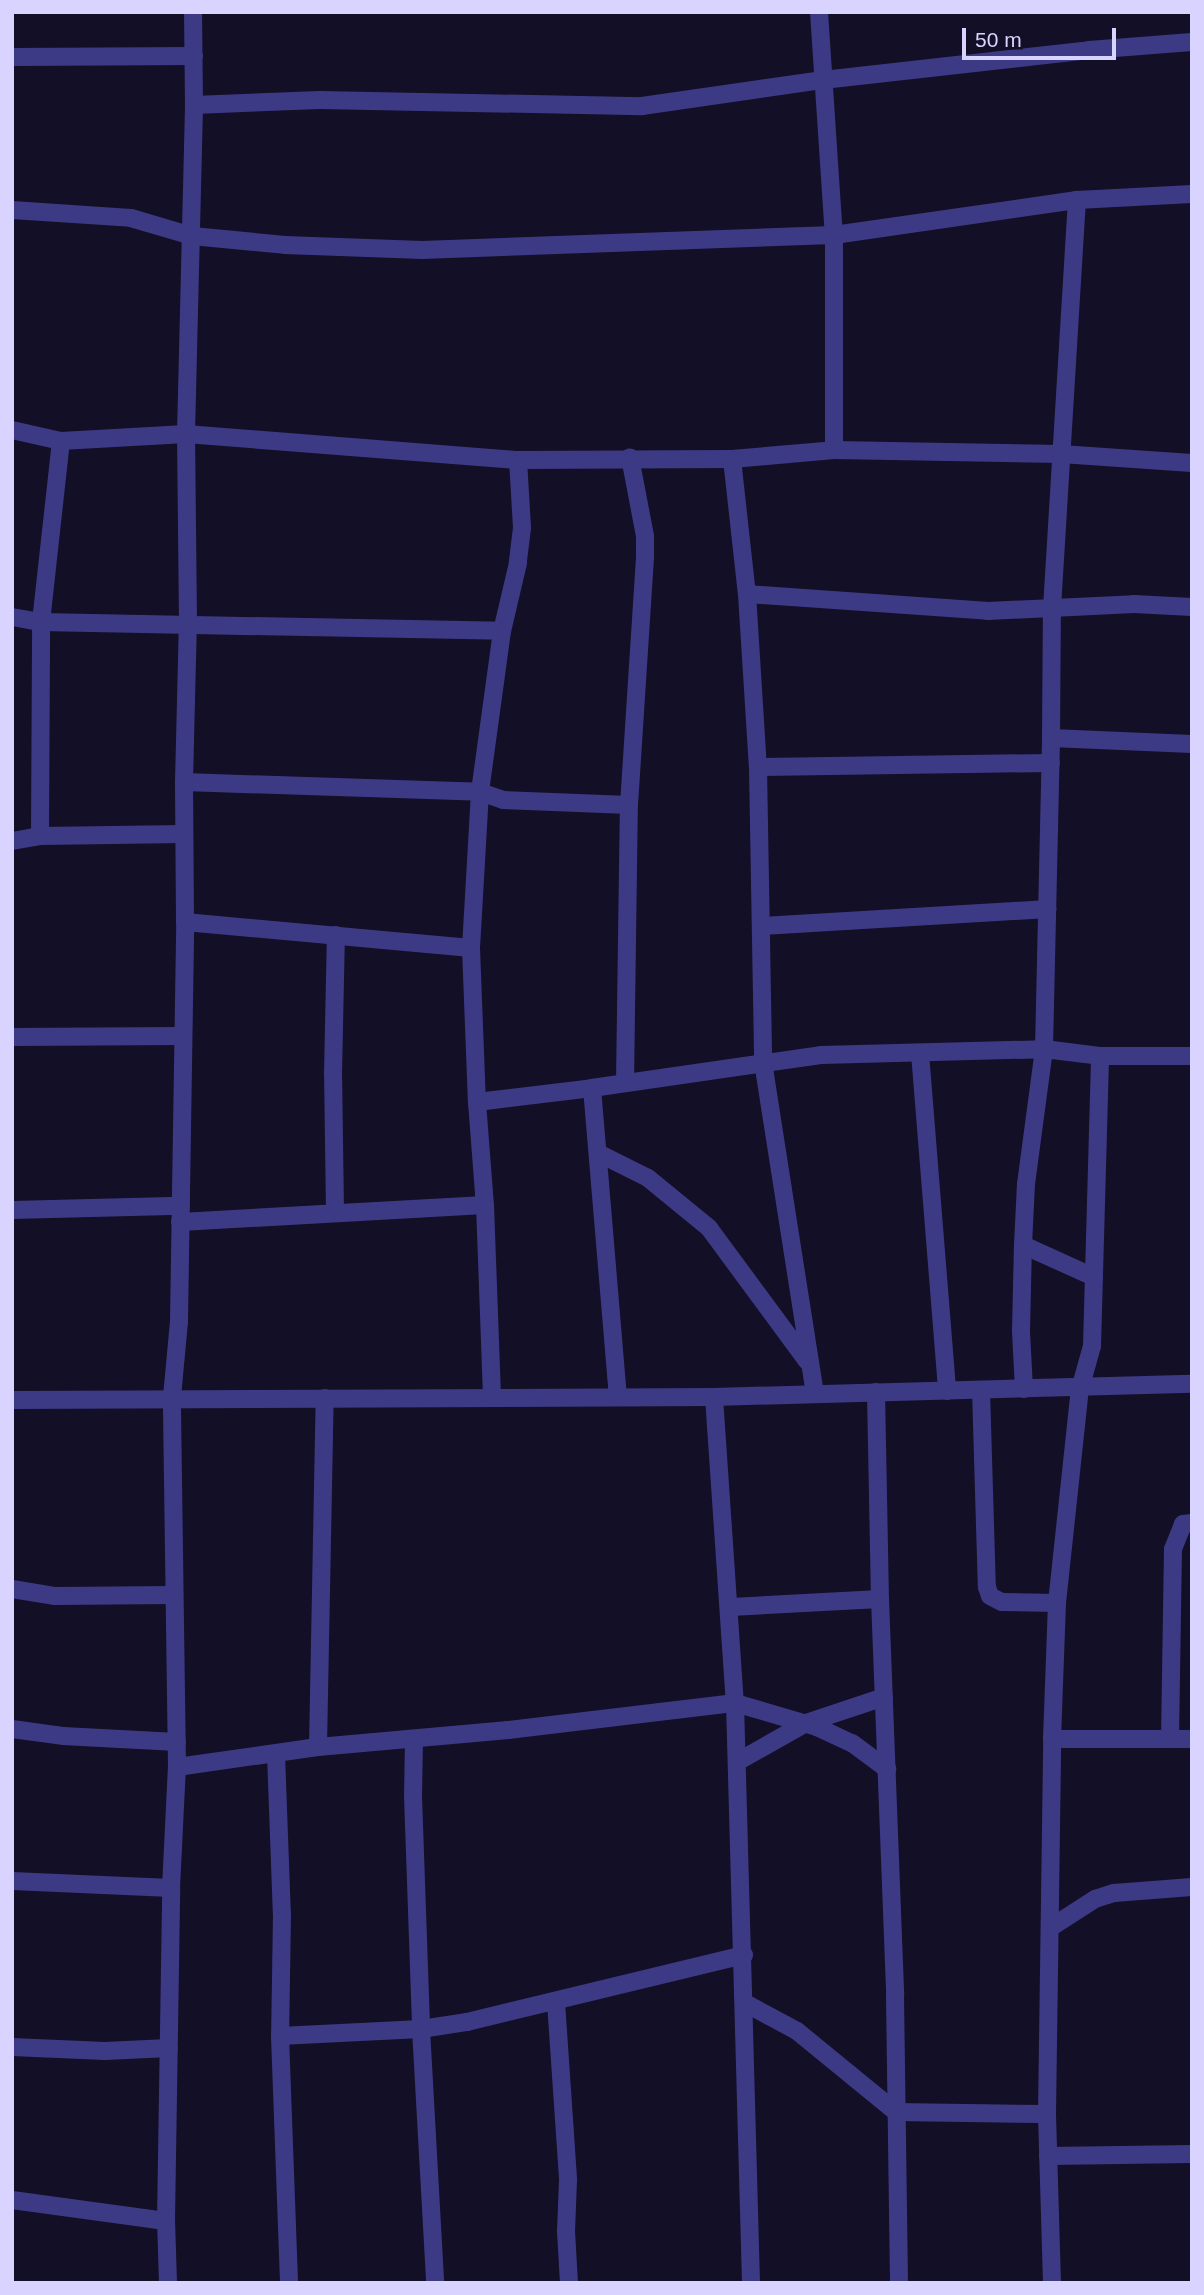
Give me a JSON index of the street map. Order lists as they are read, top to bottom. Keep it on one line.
{"scale_bar":"50 m"}
